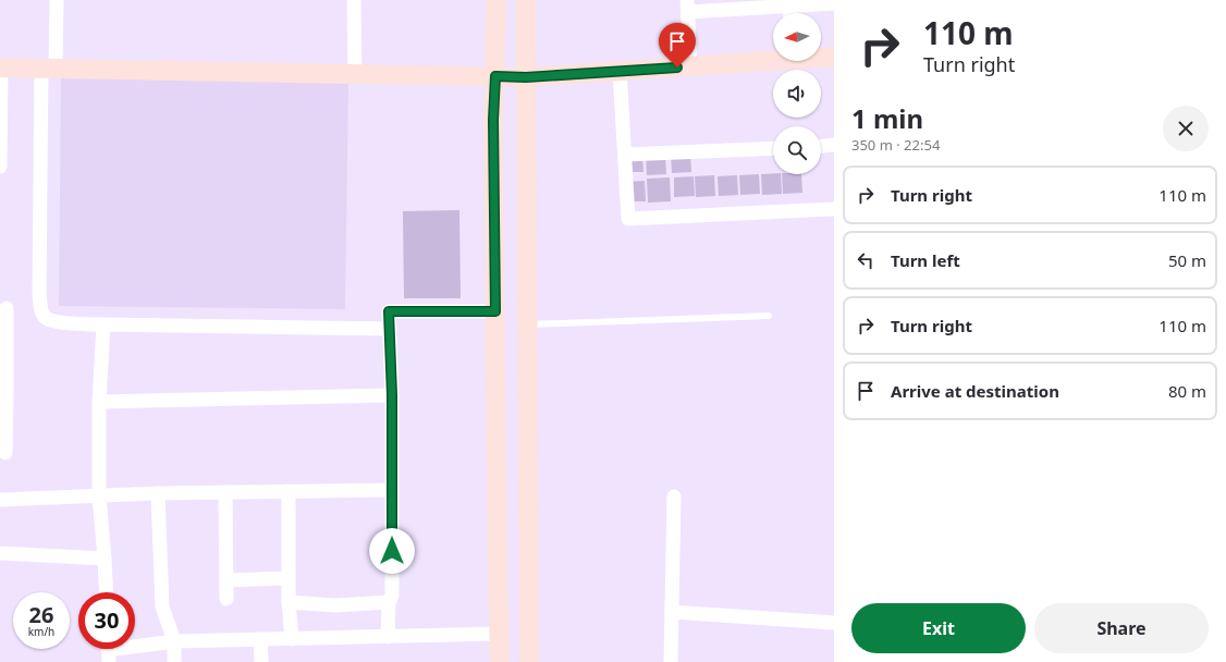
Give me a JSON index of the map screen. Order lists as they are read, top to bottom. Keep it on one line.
{"north":"left","page":{"turn":["110 m","Turn right"],"heading":["1 min","350 m · 22:54"],"list":[{"name":"Turn right","value":"110 m"},{"name":"Turn left","value":"50 m"},{"name":"Turn right","value":"110 m"},{"name":"Arrive at destination","value":"80 m"}],"speed":"26 km/h","limit":"30","buttons":["Exit","Share"]}}
